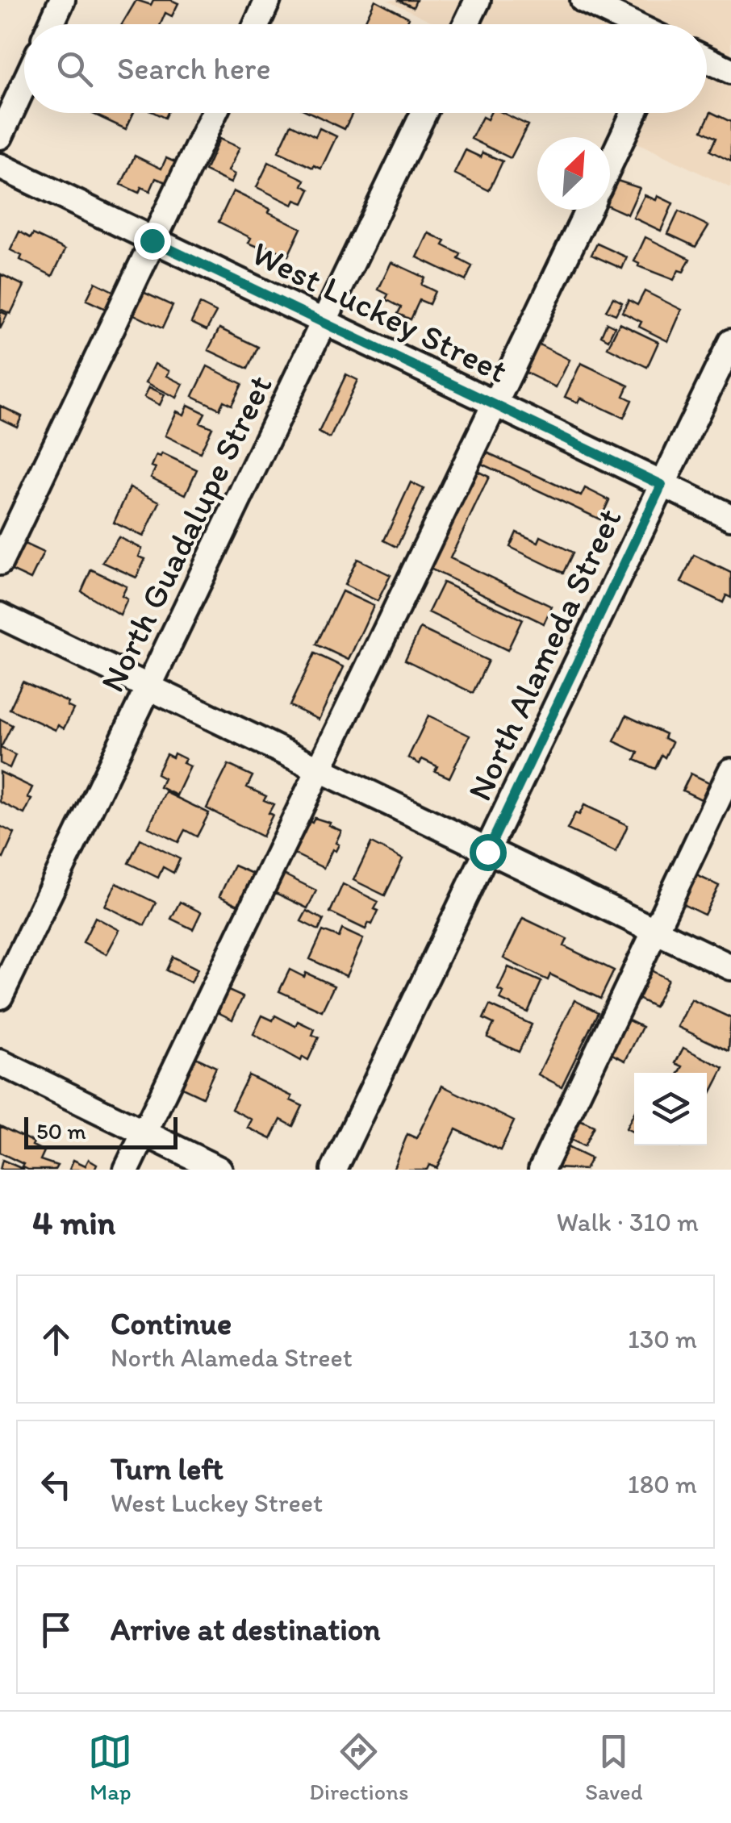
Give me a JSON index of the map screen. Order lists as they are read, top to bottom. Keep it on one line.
{"streets":{"street":["West Luckey Street","North Guadalupe Street","North Alameda Street"]},"crossings":[["West Luckey Street","North Guadalupe Street"],["West Luckey Street","North Alameda Street"]],"scale_bar":"50 m","north":"top right","page":{"search":"Search here","scale":"50 m","heading":["4 min","Walk · 310 m"],"list":[["Continue","North Alameda Street","130 m"],["Turn left","West Luckey Street","180 m"],"Arrive at destination"],"nav":["Map","Directions","Saved"]}}
